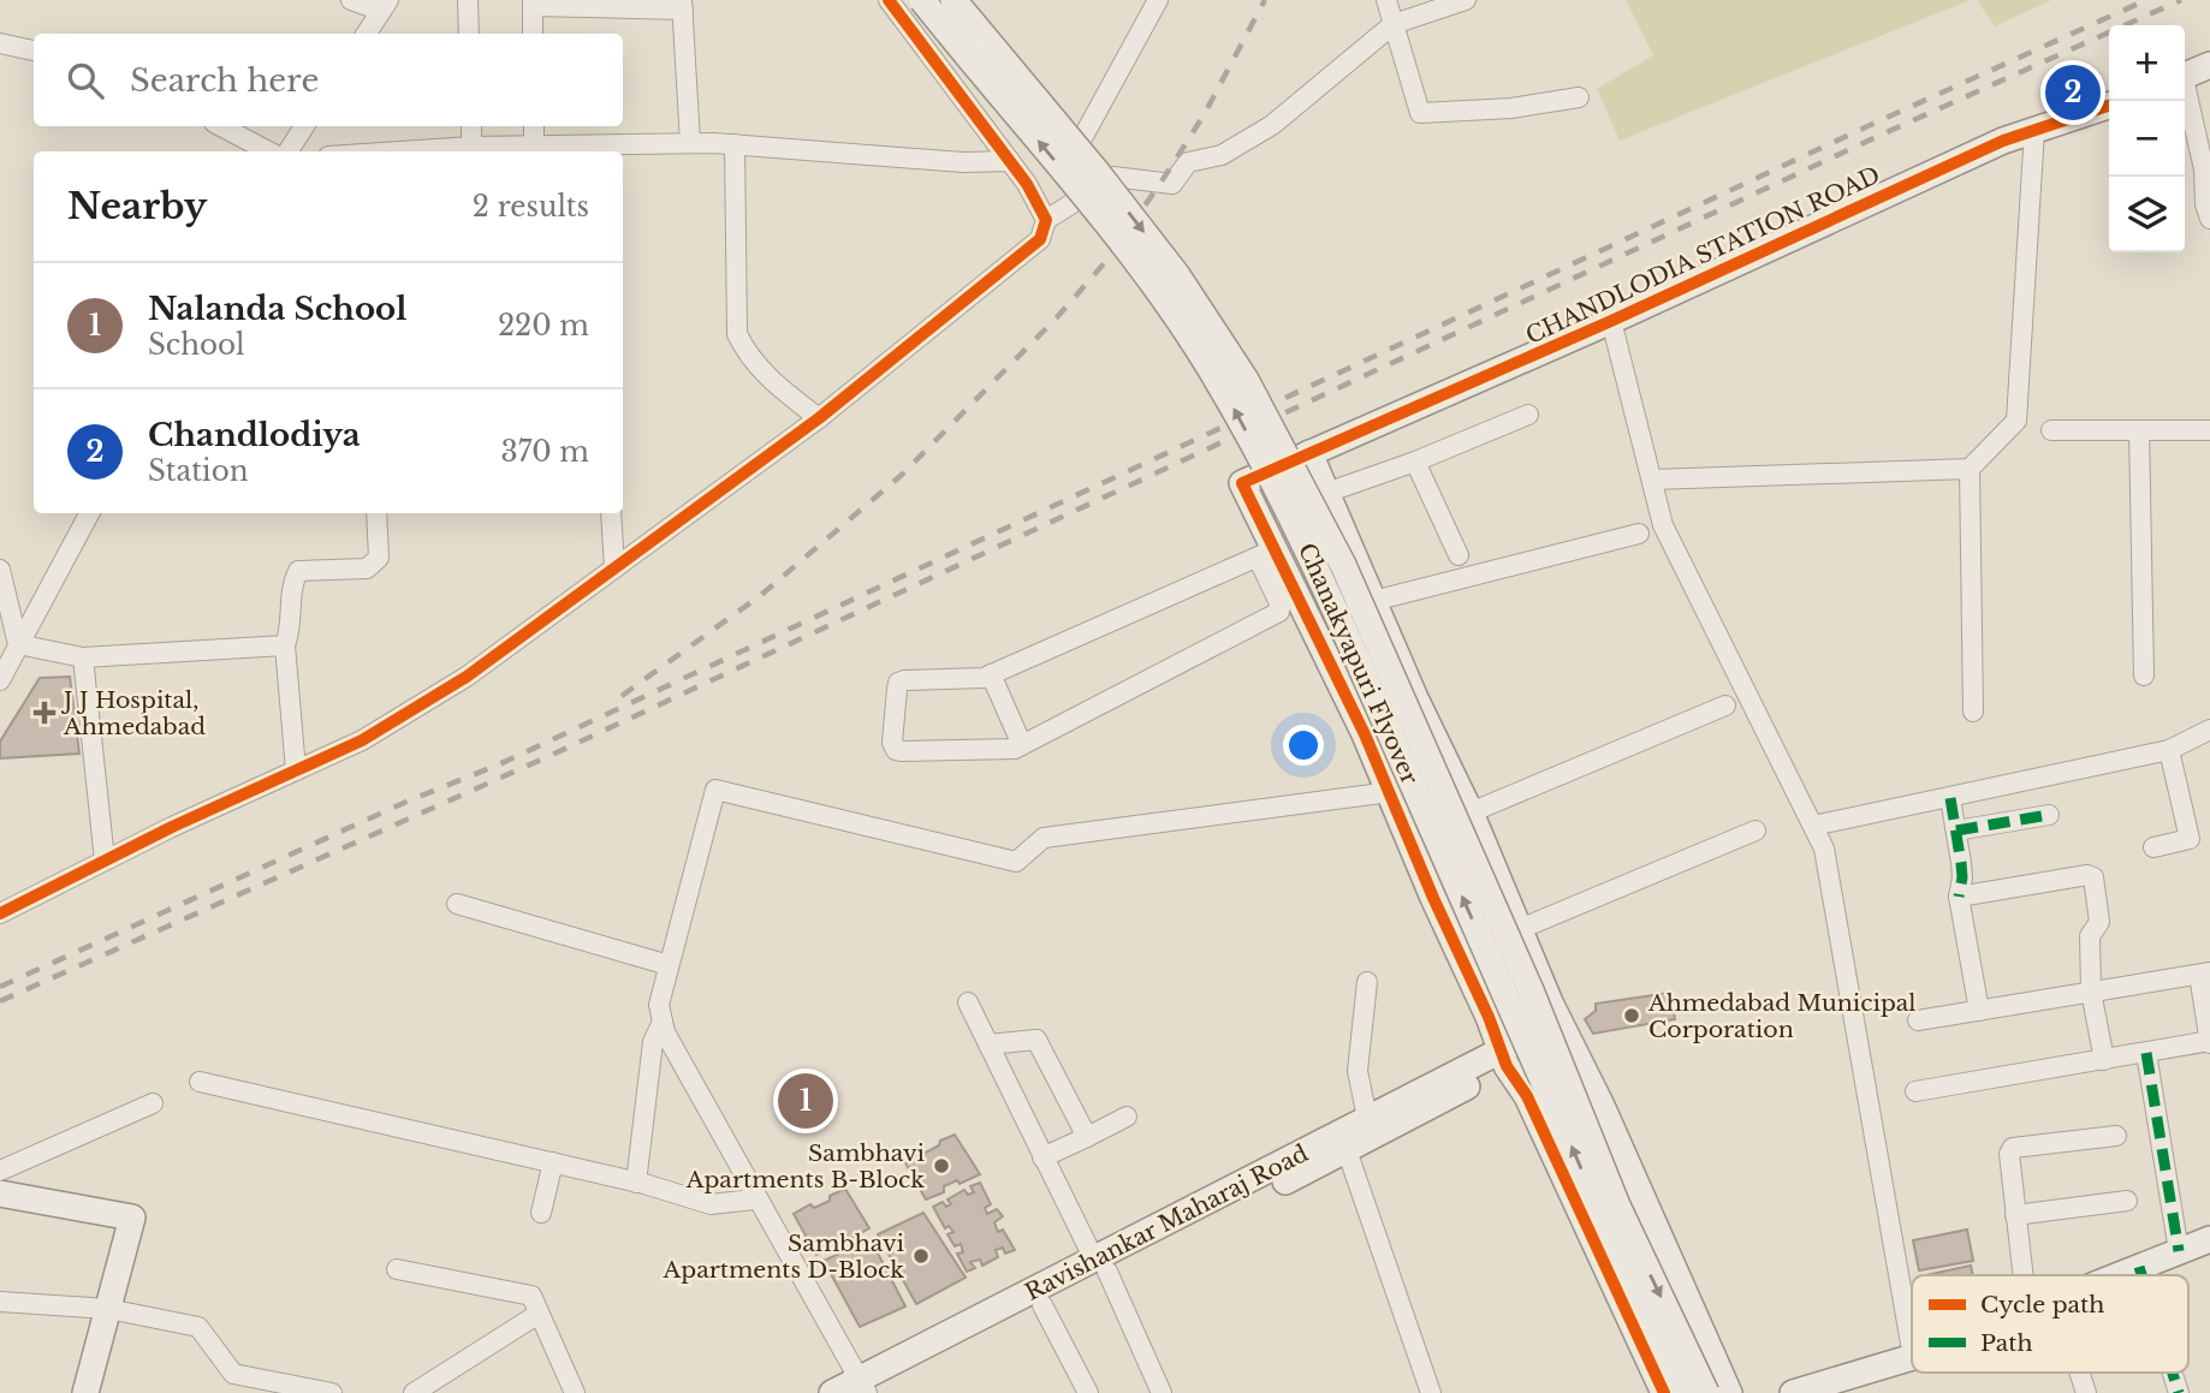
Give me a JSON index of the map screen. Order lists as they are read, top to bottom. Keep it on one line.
{"streets":{"main road":["CHANDLODIA STATION ROAD","Chanakyapuri Flyover","Ravishankar Maharaj Road"]},"places":{"health":["J J Hospital, Ahmedabad"],"other":["Ahmedabad Municipal Corporation","Sambhavi Apartments B-Block","Sambhavi Apartments D-Block"]},"legend":["Cycle path","Path"],"page":{"map_buttons":["+","−"],"search":"Search here","pins":["2","1"],"heading":["Nearby","2 results"],"list":[{"mark":"1","name":"Nalanda School","note":"School","value":"220 m"},{"mark":"2","name":"Chandlodiya","note":"Station","value":"370 m"}]}}
